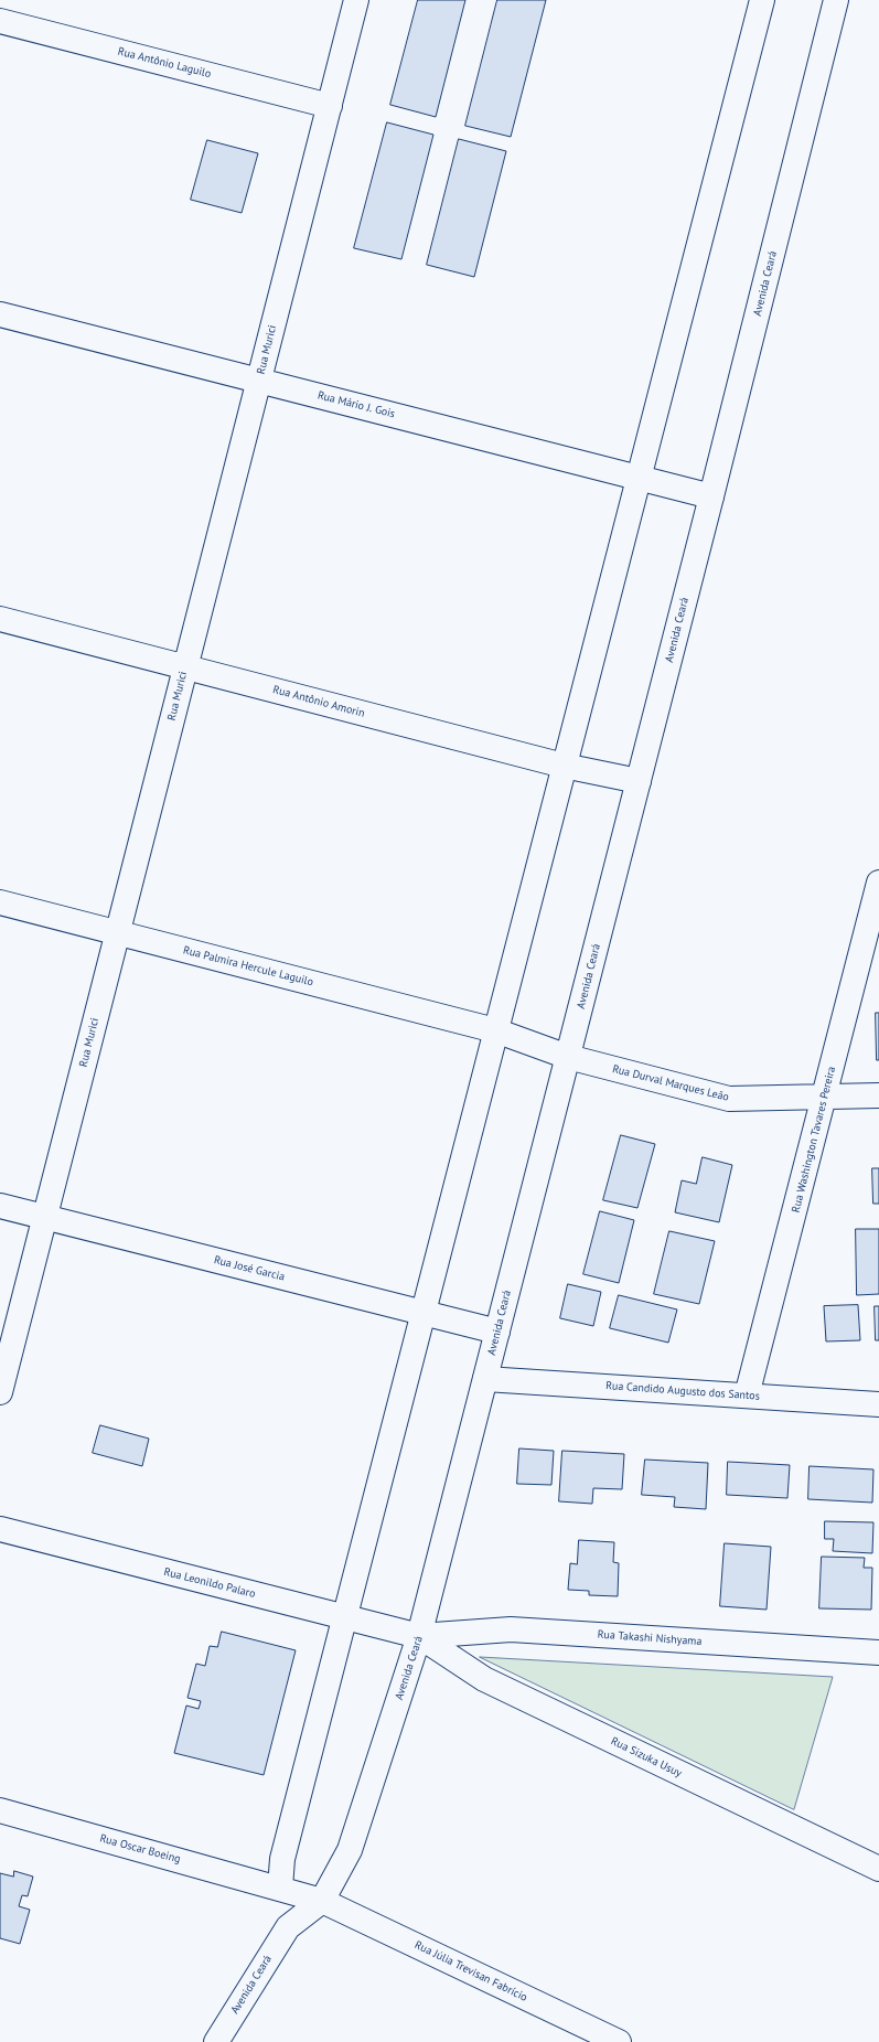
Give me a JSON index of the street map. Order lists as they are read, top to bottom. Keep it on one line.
{"streets":{"street":["Rua Antônio Laguilo","Avenida Ceará","Rua Murici","Rua Mário J. Gois","Rua Antônio Amorin","Rua Palmira Hercule Laguilo","Rua Durval Marques Leão","Rua Washington Tavares Pereira","Rua José Garcia","Rua Candido Augusto dos Santos","Rua Leonildo Palaro","Rua Takashi Nishyama","Rua Sizuka Usuy","Rua Oscar Boeing","Rua Júlia Trevisan Fabrício"]},"crossings":[["Rua Antônio Laguilo","Rua Murici"],["Avenida Ceará","Rua Mário J. Gois"],["Avenida Ceará","Rua Antônio Amorin"],["Avenida Ceará","Rua Durval Marques Leão"],["Avenida Ceará","Rua José Garcia"],["Avenida Ceará","Rua Candido Augusto dos Santos"],["Avenida Ceará","Rua Leonildo Palaro"],["Avenida Ceará","Rua Takashi Nishyama"],["Avenida Ceará","Rua Sizuka Usuy"],["Avenida Ceará","Rua Oscar Boeing"],["Avenida Ceará","Rua Júlia Trevisan Fabrício"],["Rua Murici","Rua Mário J. Gois"],["Rua Murici","Rua Antônio Amorin"],["Rua Murici","Rua Palmira Hercule Laguilo"],["Rua Murici","Rua José Garcia"],["Rua Palmira Hercule Laguilo","Rua Durval Marques Leão"],["Rua Durval Marques Leão","Rua Washington Tavares Pereira"],["Rua Washington Tavares Pereira","Rua Candido Augusto dos Santos"],["Rua Leonildo Palaro","Rua Takashi Nishyama"],["Rua Leonildo Palaro","Rua Sizuka Usuy"],["Rua Takashi Nishyama","Rua Sizuka Usuy"],["Rua Oscar Boeing","Rua Júlia Trevisan Fabrício"]]}
